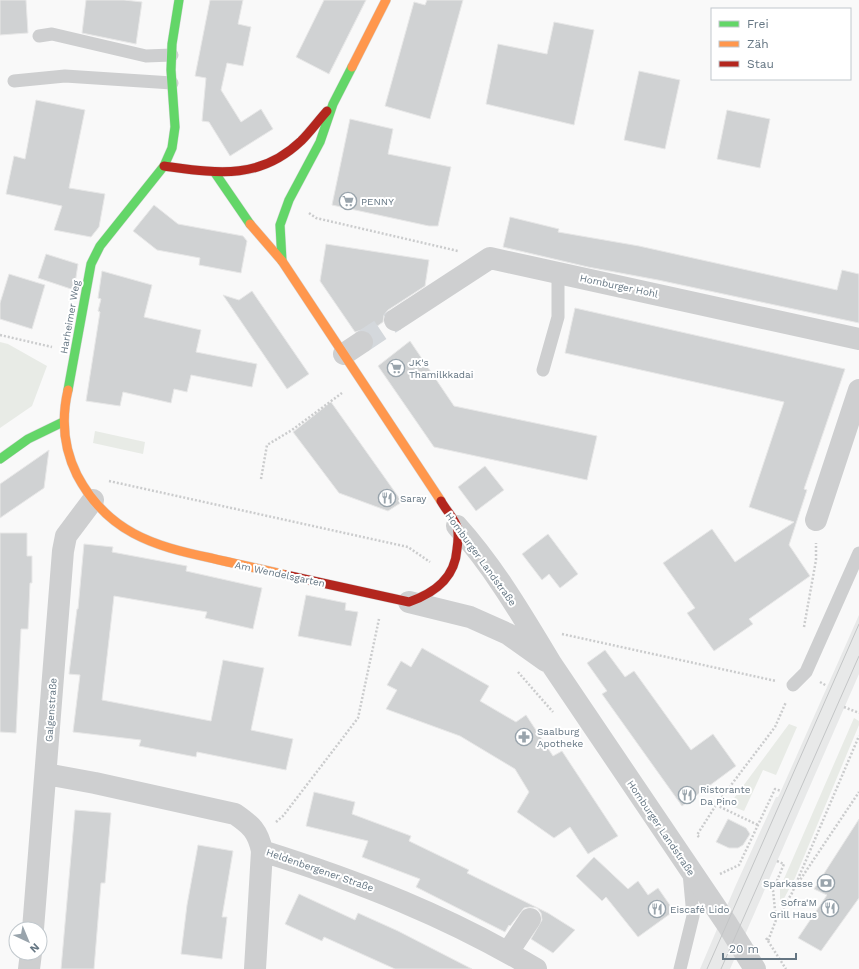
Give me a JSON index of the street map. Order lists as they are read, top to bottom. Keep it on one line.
{"streets":{"street":["Homburger Hohl","Harheimer Weg","Homburger Landstraße","Am Wendelsgarten","Galgenstraße","Heldenbergener Straße"]},"crossings":[["Harheimer Weg","Am Wendelsgarten"],["Homburger Landstraße","Am Wendelsgarten"],["Am Wendelsgarten","Galgenstraße"],["Galgenstraße","Heldenbergener Straße"]],"places":{"supermarket":["PENNY","JK's Thamilkkadai"],"restaurant":["Saray","Ristorante Da Pino","Sofra'M Grill Haus","Eiscafé Lido"],"pharmacy":["Saalburg Apotheke"],"bank":["Sparkasse"]},"legend":["Frei","Zäh","Stau"],"scale_bar":"20 m","north":"bottom right"}
